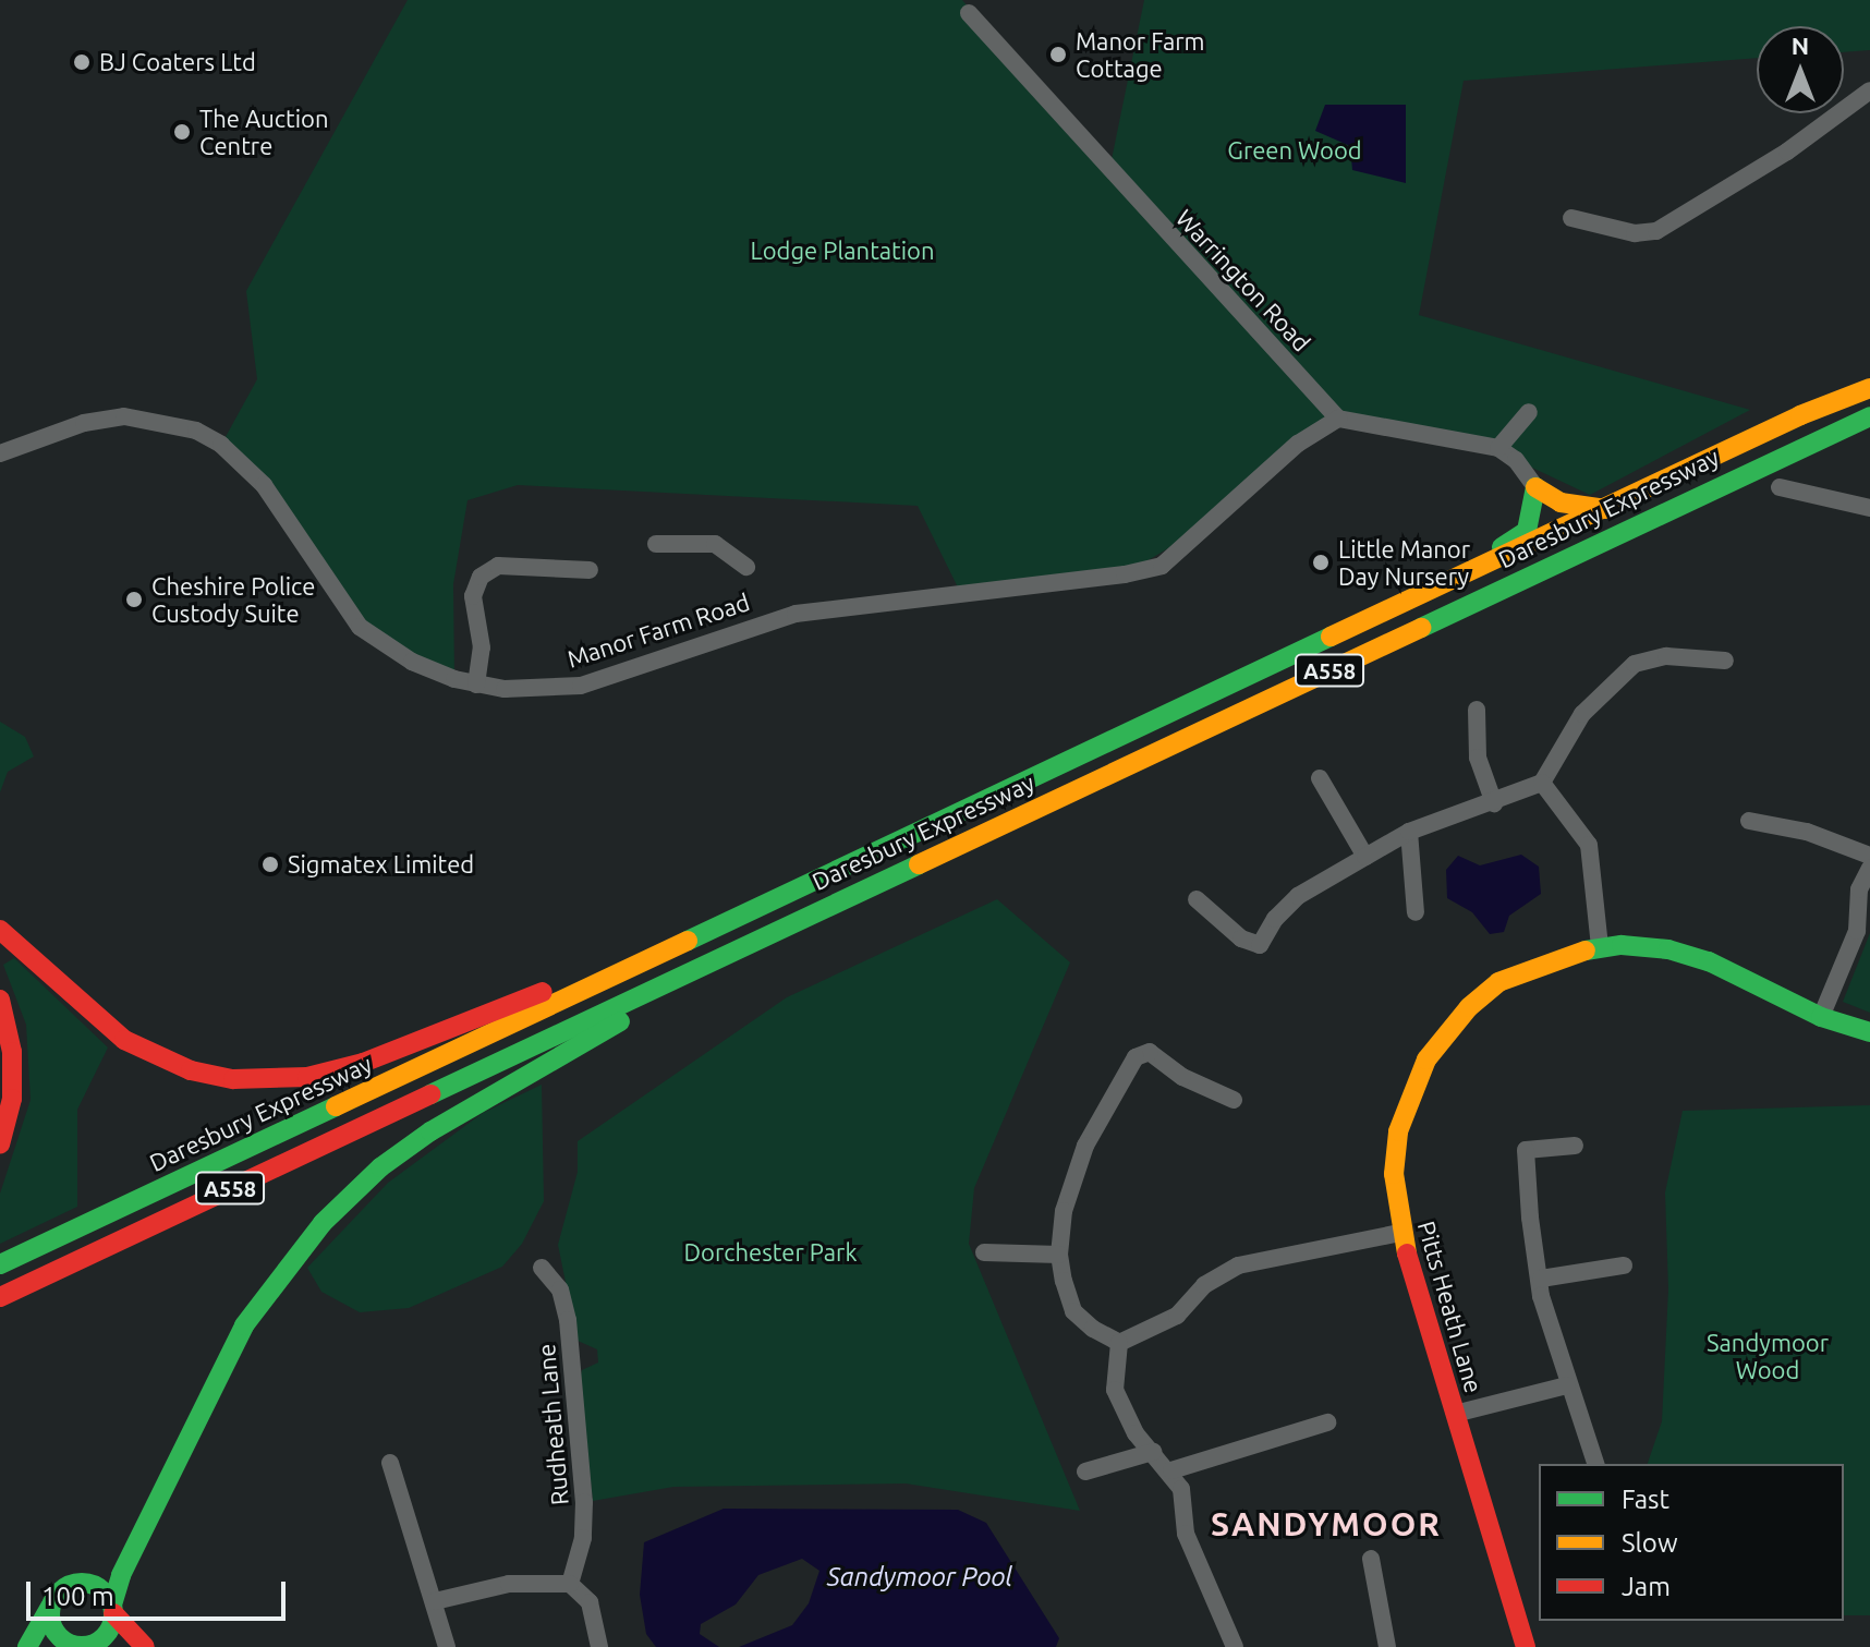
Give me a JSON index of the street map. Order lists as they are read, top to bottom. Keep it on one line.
{"streets":{"main road":["Daresbury Expressway","A558","Pitts Heath Lane"],"street":["Warrington Road","Manor Farm Road","Rudheath Lane"]},"crossings":[["Warrington Road","Manor Farm Road"]],"districts":["SANDYMOOR"],"water":["Sandymoor Pool"],"parks":["Green Wood","Lodge Plantation","Dorchester Park","Sandymoor Wood"],"places":["Manor Farm Cottage","BJ Coaters Ltd","The Auction Centre","Little Manor Day Nursery","Cheshire Police Custody Suite","Sigmatex Limited"],"legend":["Fast","Slow","Jam"],"scale_bar":"100 m","north":"top"}
